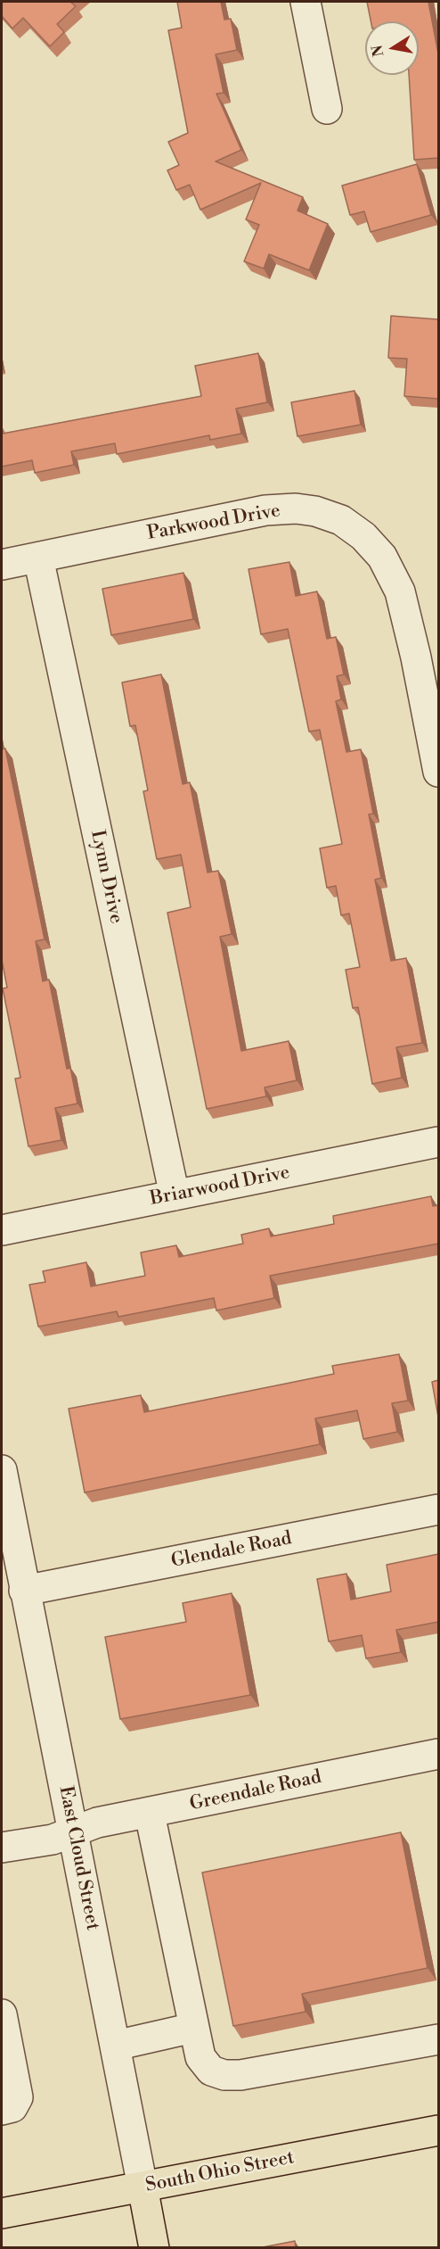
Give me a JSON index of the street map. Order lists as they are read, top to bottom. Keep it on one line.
{"streets":{"main road":["East Cloud Street","South Ohio Street"],"street":["Parkwood Drive","Lynn Drive","Briarwood Drive","Glendale Road","Greendale Road"]},"crossings":[["Parkwood Drive","Lynn Drive"],["Lynn Drive","Briarwood Drive"],["Glendale Road","East Cloud Street"],["Greendale Road","East Cloud Street"],["East Cloud Street","South Ohio Street"]],"north":"left"}
